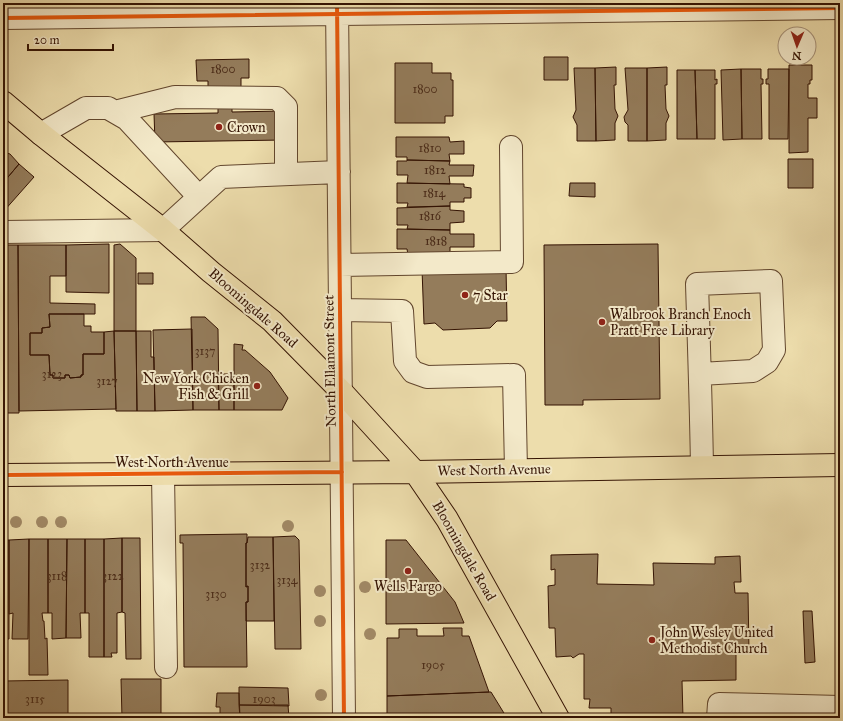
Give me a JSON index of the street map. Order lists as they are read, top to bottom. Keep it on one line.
{"streets":{"main road":["Bloomingdale Road","West North Avenue"],"street":["North Ellamont Street"]},"crossings":[["Bloomingdale Road","North Ellamont Street"],["Bloomingdale Road","West North Avenue"],["North Ellamont Street","West North Avenue"]],"places":["Crown","7 Star","Walbrook Branch Enoch Pratt Free Library","New York Chicken Fish & Grill","Wells Fargo","John Wesley United Methodist Church"],"house_numbers":["1800","1800","1810","1812","1814","1816","1818","3137","3123","3127","3132","3118","3122","3134","3130","1905","3115","1903"],"scale_bar":"20 m","north":"bottom"}
